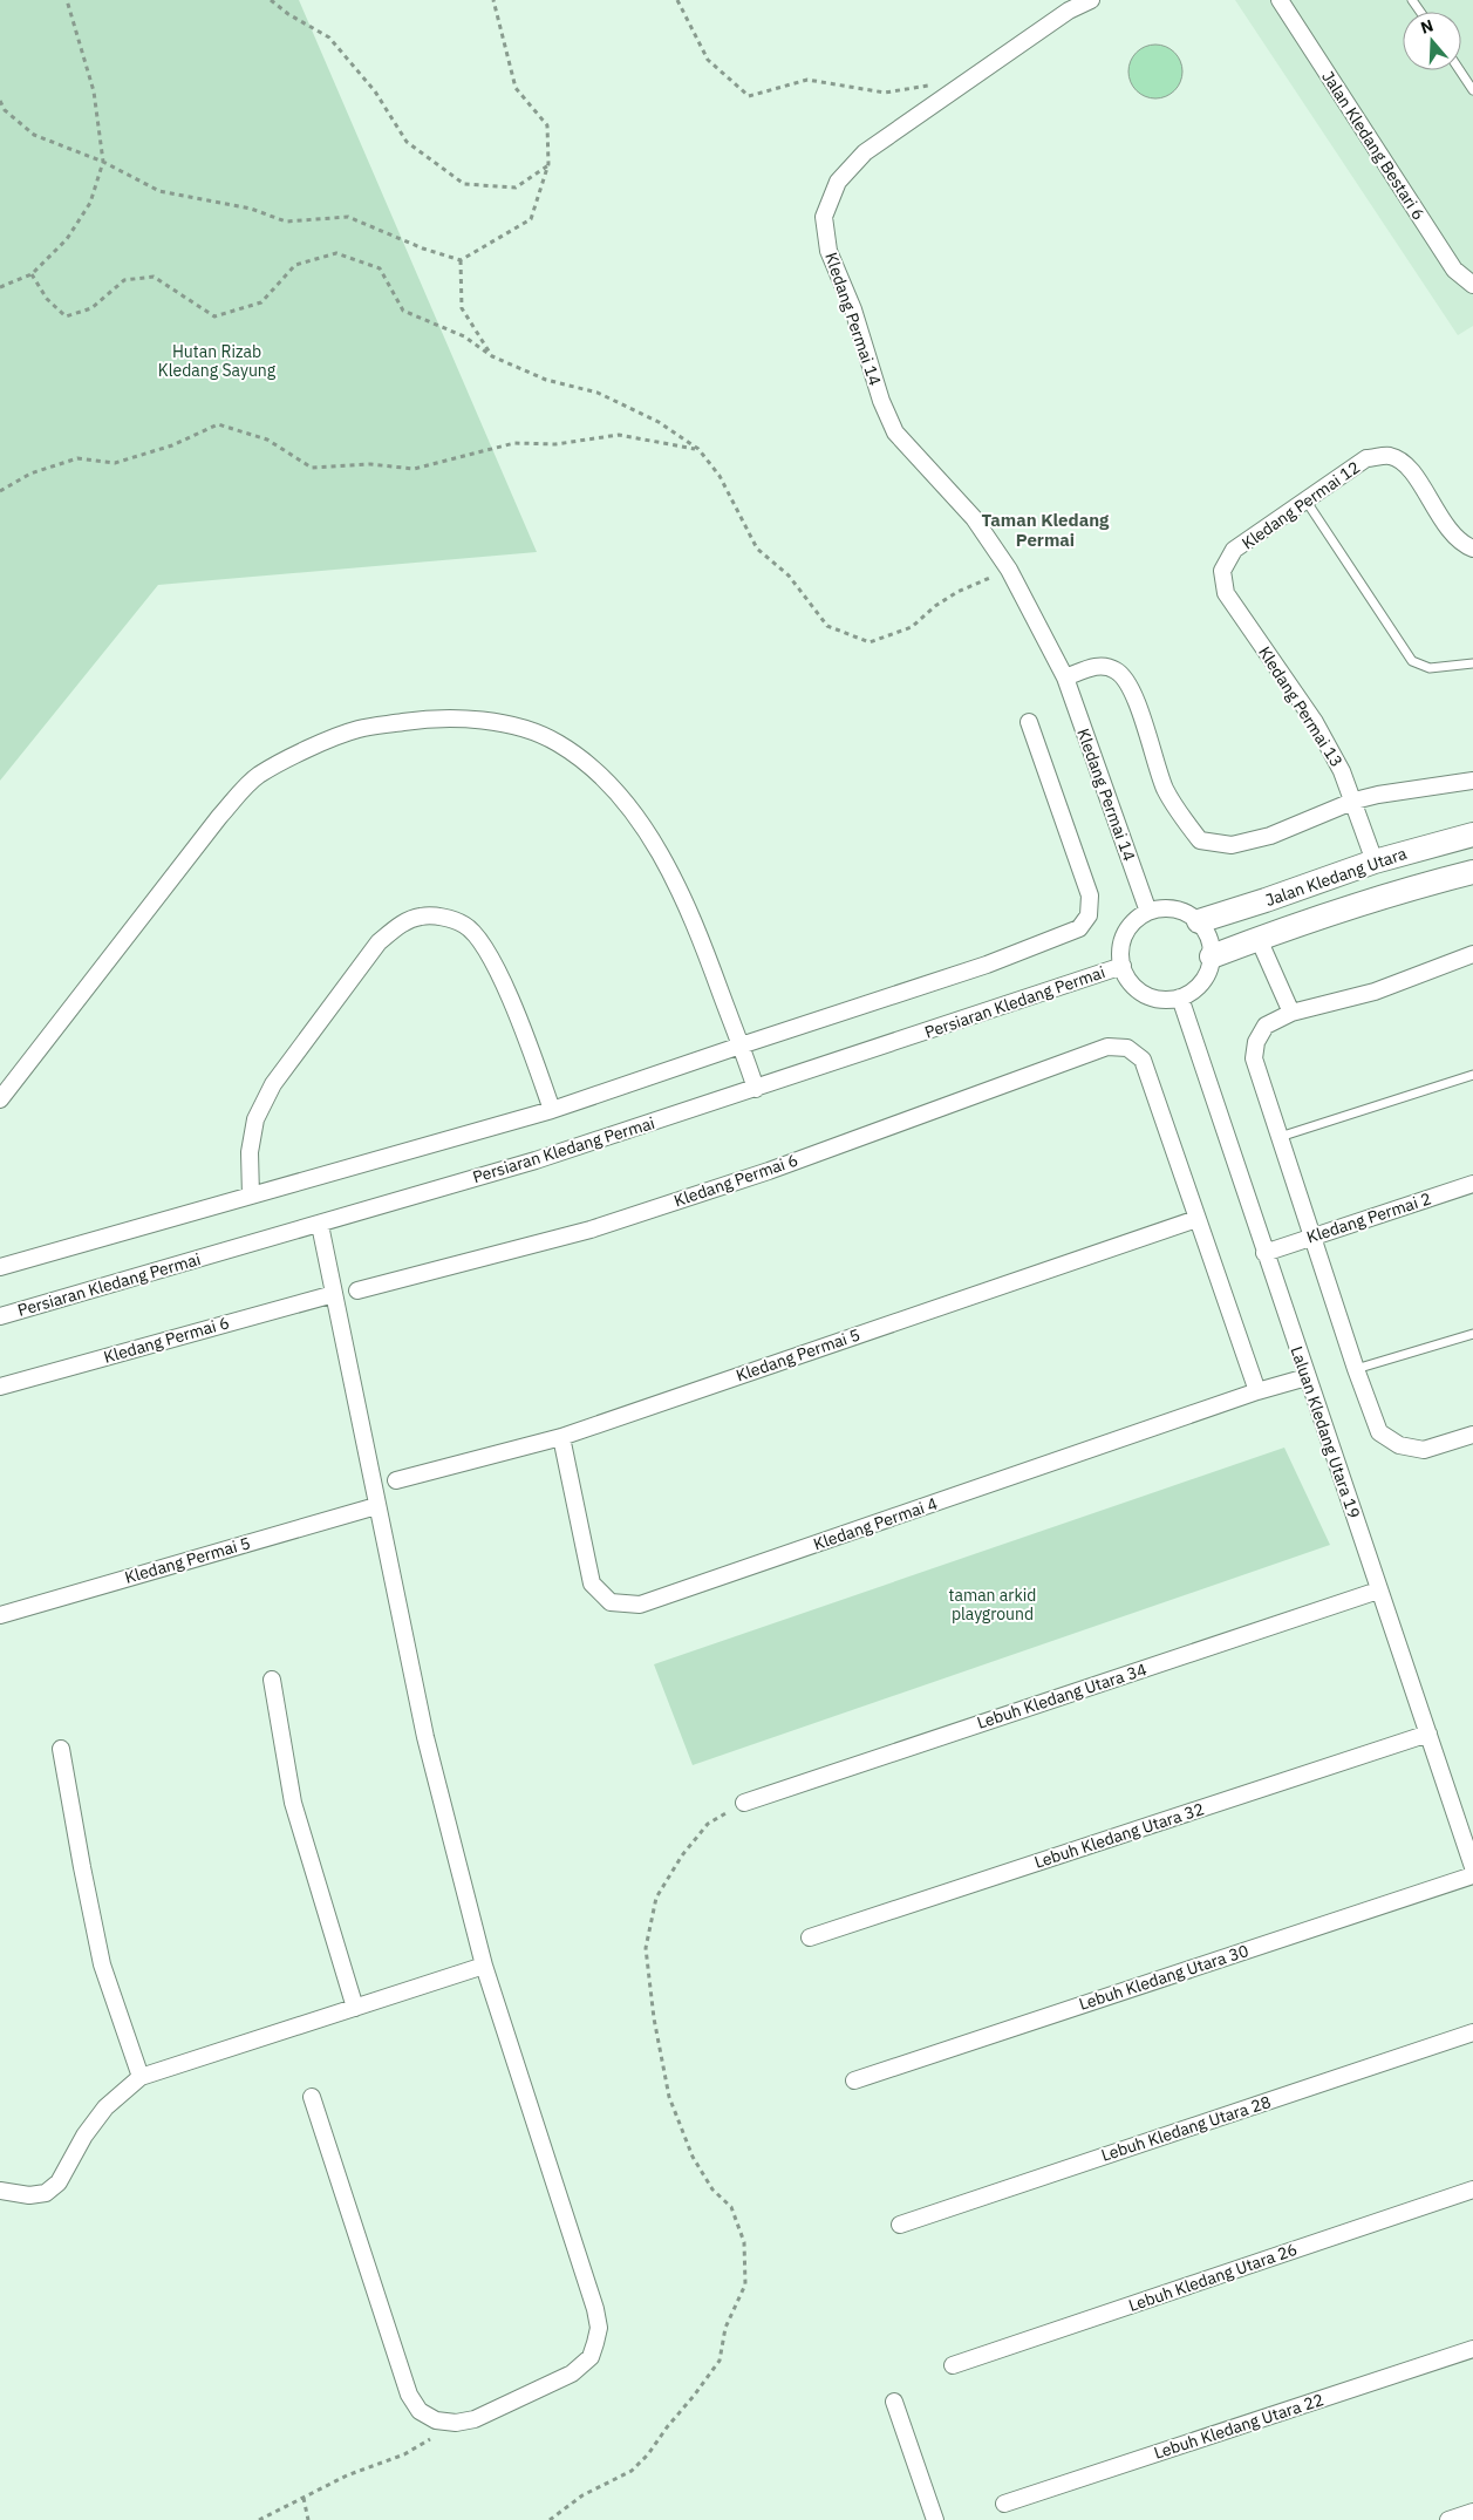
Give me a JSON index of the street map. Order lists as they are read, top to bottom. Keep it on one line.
{"streets":{"main road":["Jalan Kledang Utara"],"street":["Jalan Kledang Bestari 6","Kledang Permai 14","Kledang Permai 12","Kledang Permai 13","Persiaran Kledang Permai","Kledang Permai 6","Kledang Permai 2","Kledang Permai 5","Laluan Kledang Utara 19","Kledang Permai 4","Lebuh Kledang Utara 34","Lebuh Kledang Utara 32","Lebuh Kledang Utara 30","Lebuh Kledang Utara 28","Lebuh Kledang Utara 26","Lebuh Kledang Utara 22"]},"crossings":[["Kledang Permai 14","Jalan Kledang Utara"],["Kledang Permai 14","Persiaran Kledang Permai"],["Kledang Permai 14","Laluan Kledang Utara 19"],["Kledang Permai 12","Kledang Permai 13"],["Kledang Permai 13","Jalan Kledang Utara"],["Jalan Kledang Utara","Persiaran Kledang Permai"],["Jalan Kledang Utara","Laluan Kledang Utara 19"],["Persiaran Kledang Permai","Laluan Kledang Utara 19"],["Kledang Permai 6","Kledang Permai 5"],["Kledang Permai 2","Laluan Kledang Utara 19"],["Kledang Permai 5","Kledang Permai 4"],["Laluan Kledang Utara 19","Kledang Permai 4"],["Laluan Kledang Utara 19","Lebuh Kledang Utara 34"],["Laluan Kledang Utara 19","Lebuh Kledang Utara 32"]],"districts":["Taman Kledang Permai"],"parks":["Hutan Rizab Kledang Sayung","taman arkid playground"],"north":"top"}
